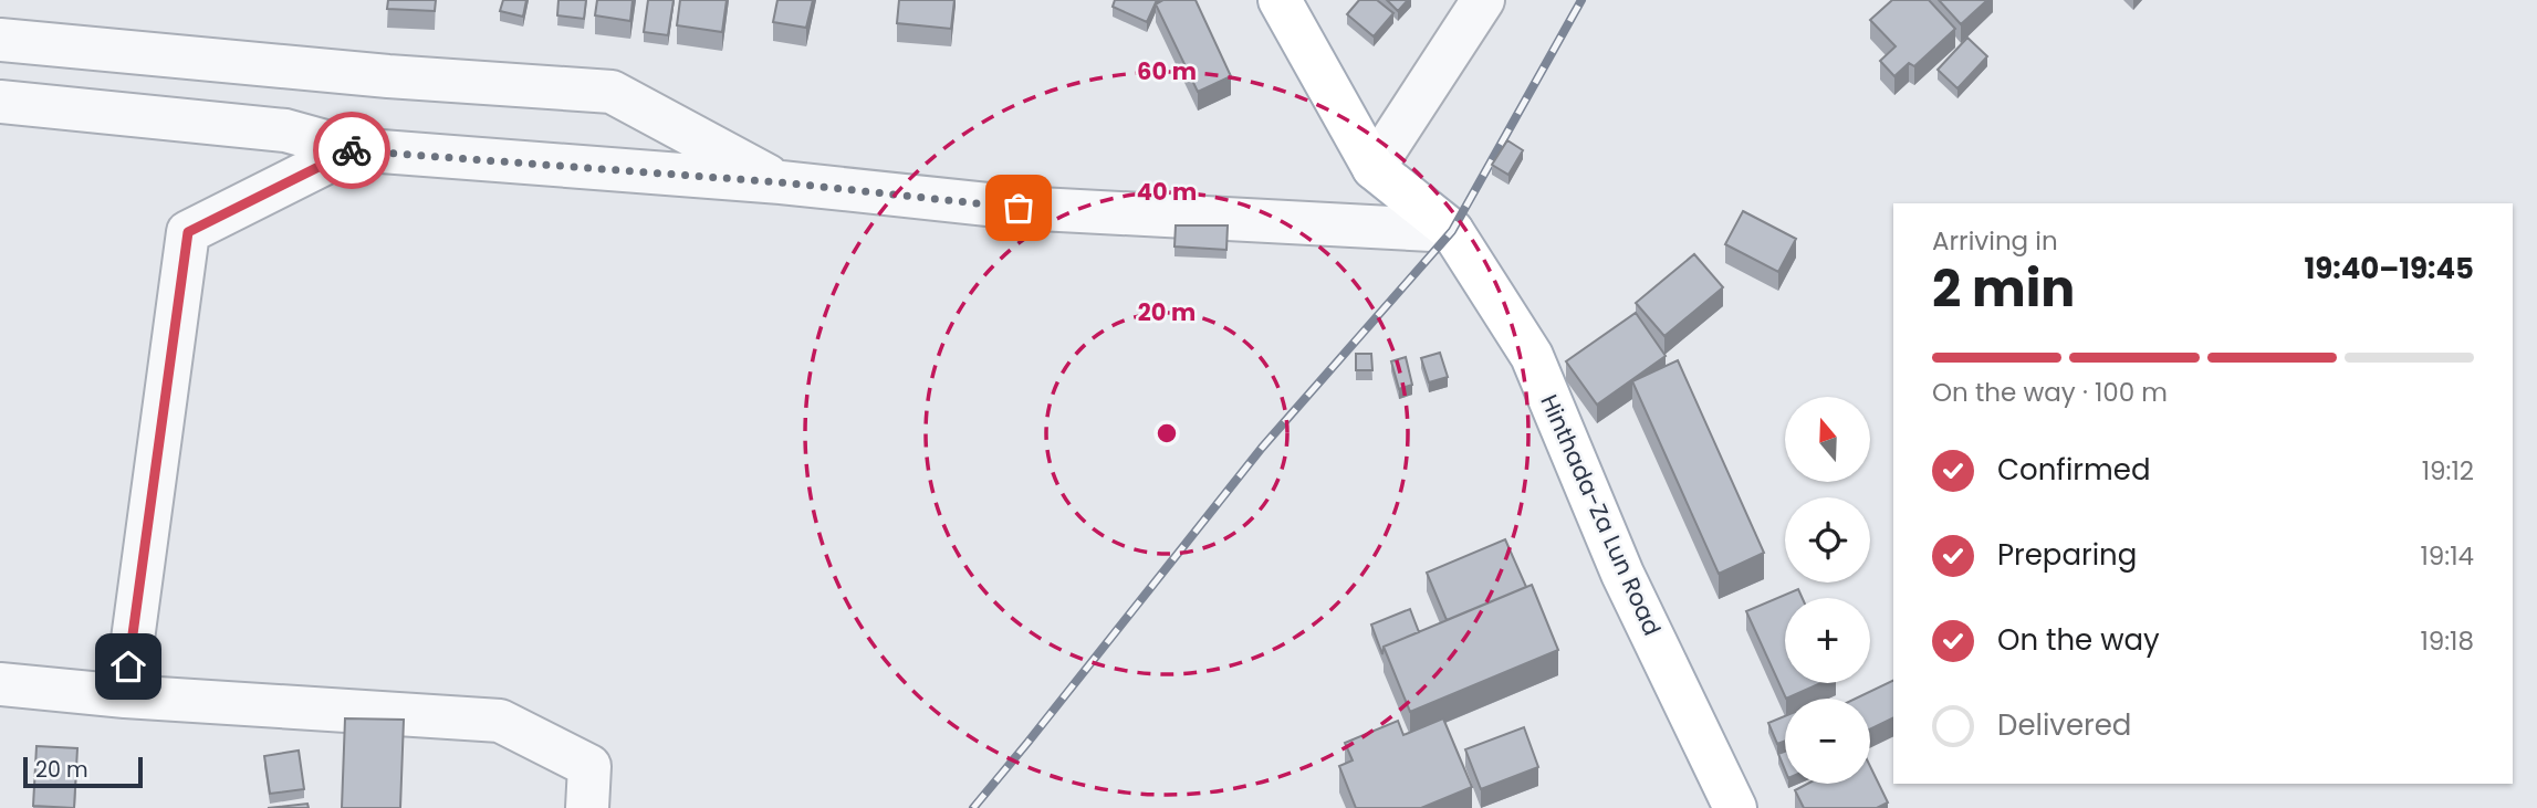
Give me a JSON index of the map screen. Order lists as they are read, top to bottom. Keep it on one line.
{"streets":{"main road":["Hinthada-Za Lun Road"]},"scale_bar":"20 m","north":"top","page":{"heading":["2 min","Arriving in","19:40–19:45"],"bar":"On the way · 100 m","map_buttons":["+","−"],"list":[["Confirmed","19:12"],["Preparing","19:14"],["On the way","19:18"],"Delivered"],"scale":"20 m"},"rings":["60 m","40 m","20 m"]}
